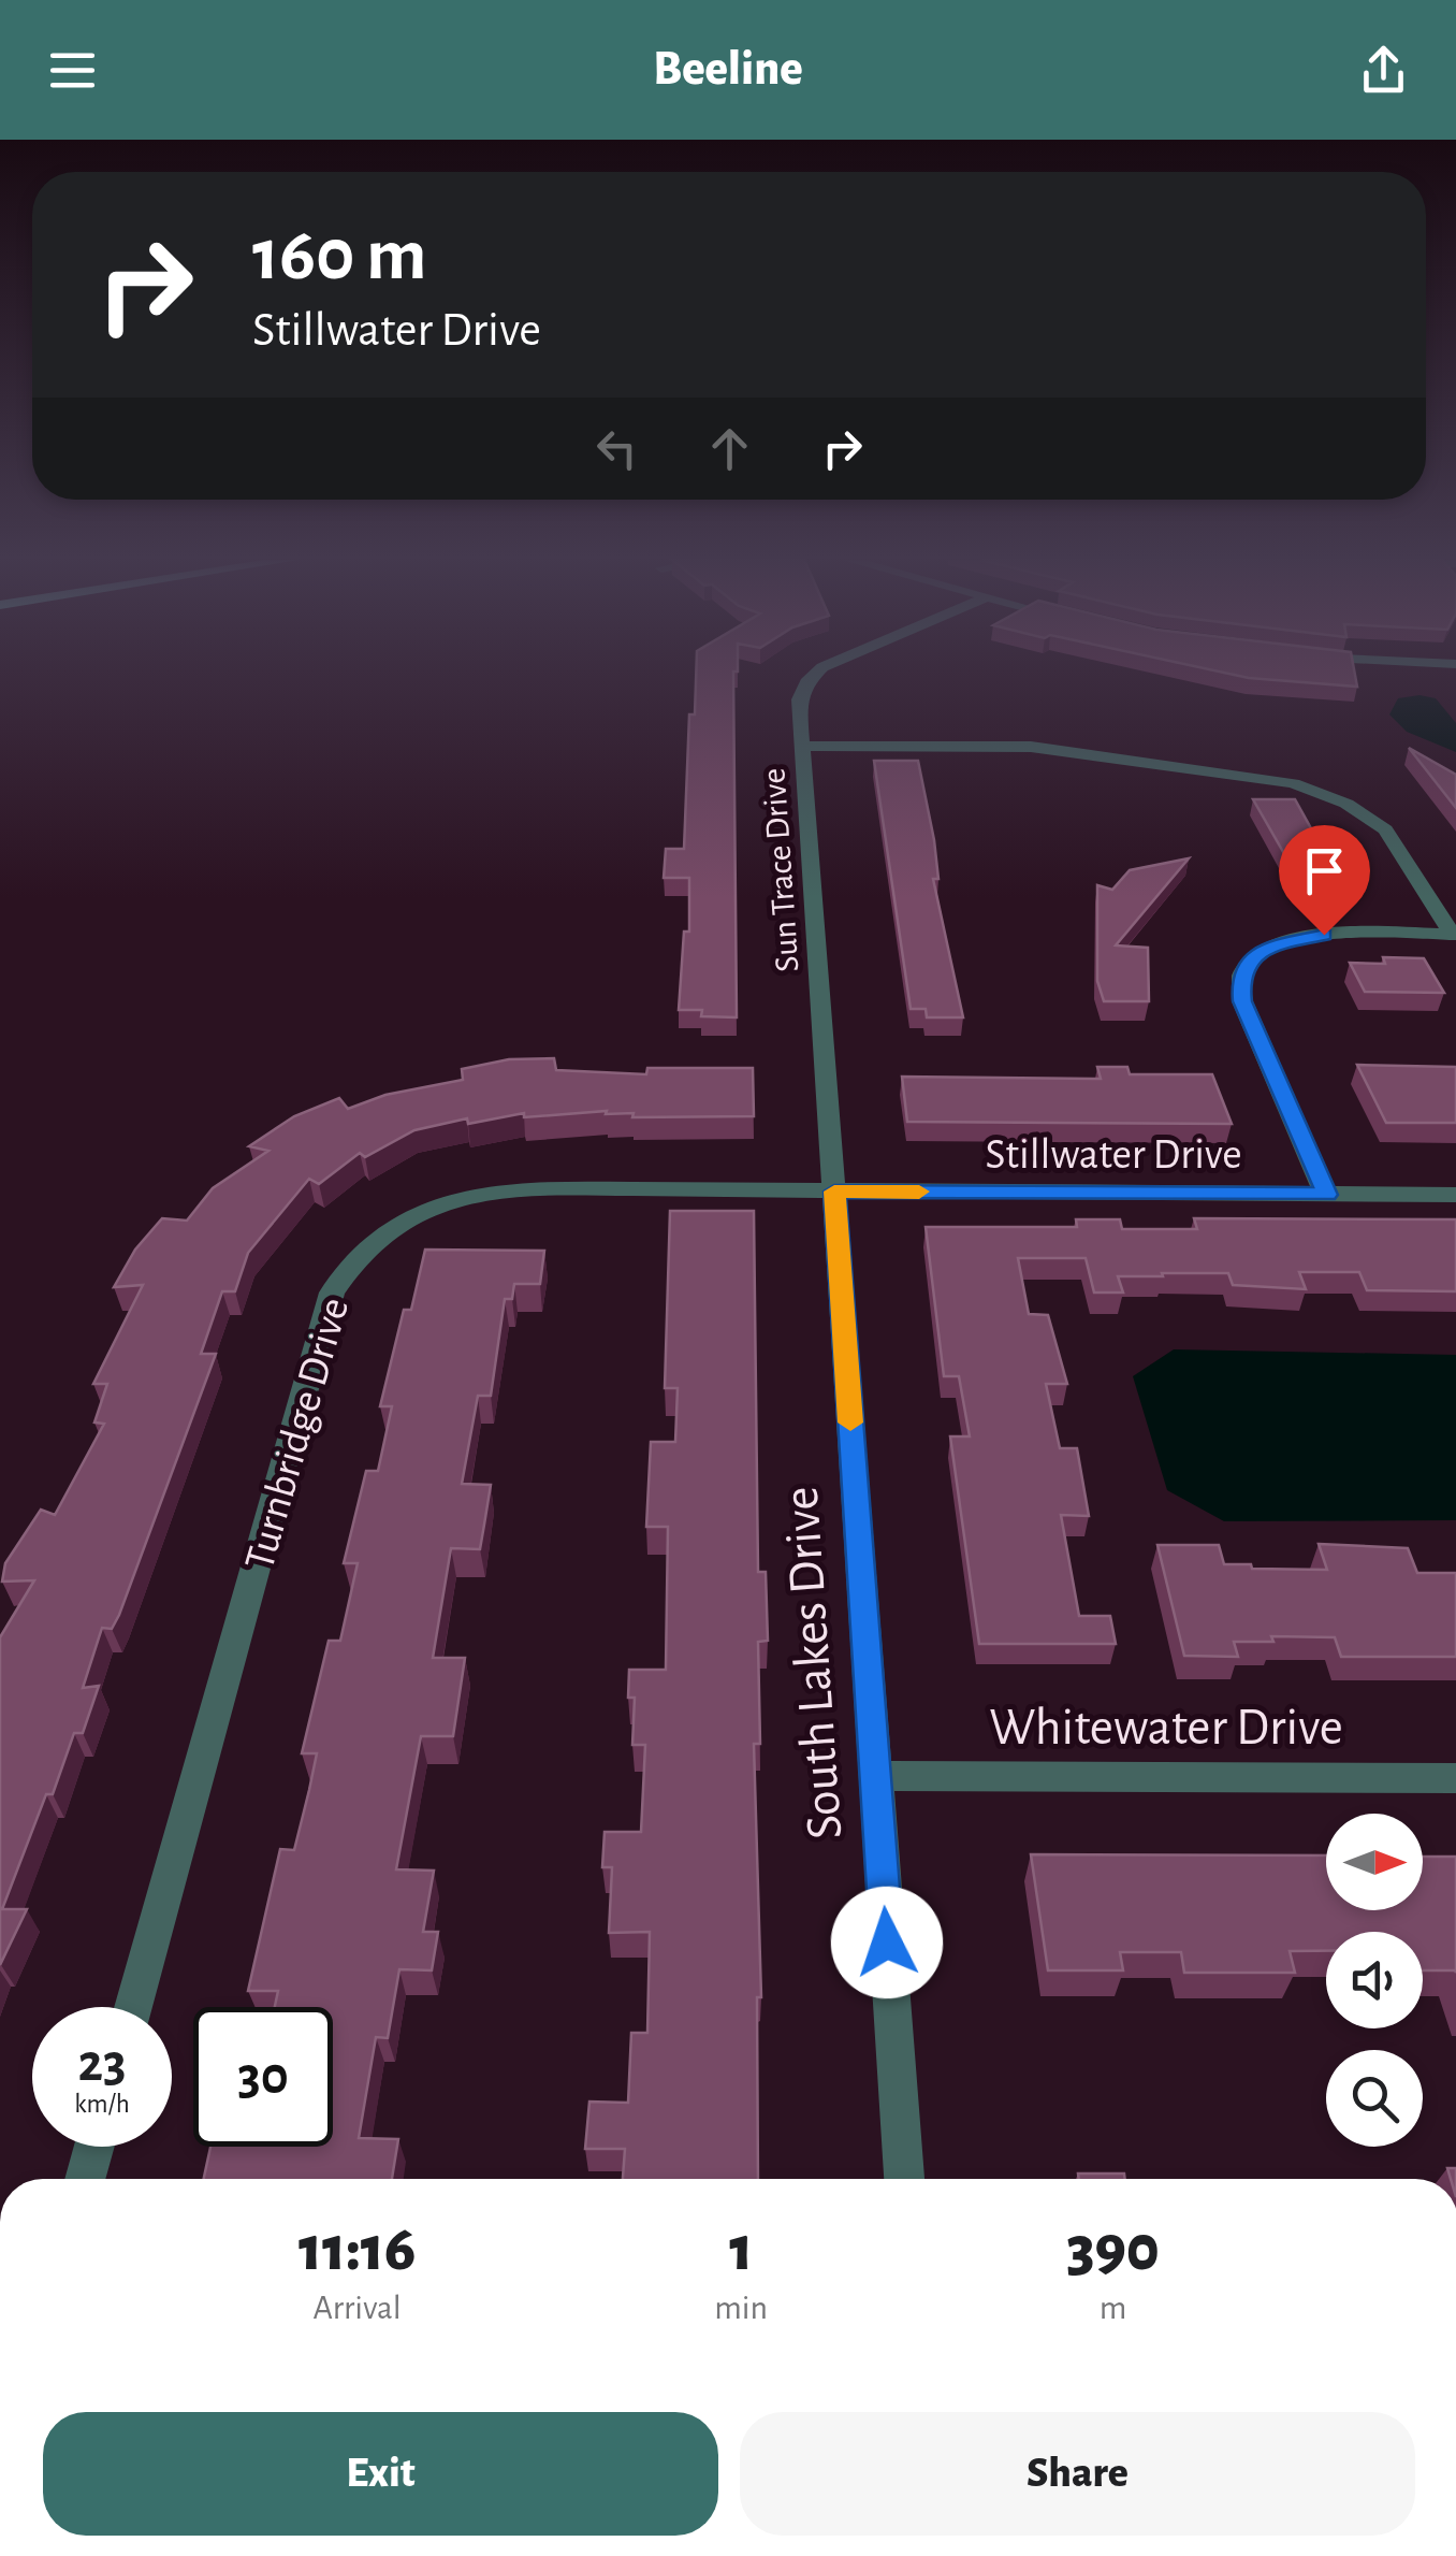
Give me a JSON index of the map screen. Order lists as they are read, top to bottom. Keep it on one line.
{"streets":{"street":["Sun Trace Drive","Stillwater Drive","Turnbridge Drive","South Lakes Drive","Whitewater Drive"]},"crossings":[["Sun Trace Drive","Stillwater Drive"],["Sun Trace Drive","Turnbridge Drive"],["Sun Trace Drive","South Lakes Drive"],["Stillwater Drive","Turnbridge Drive"],["Stillwater Drive","South Lakes Drive"],["Turnbridge Drive","South Lakes Drive"],["South Lakes Drive","Whitewater Drive"]],"north":"right","page":{"header":"Beeline","turn":["160 m","Stillwater Drive"],"speed":"23 km/h","limit":"30","eta":["11:16","Arrival","1","min","390","m"],"buttons":["Exit","Share"]}}
